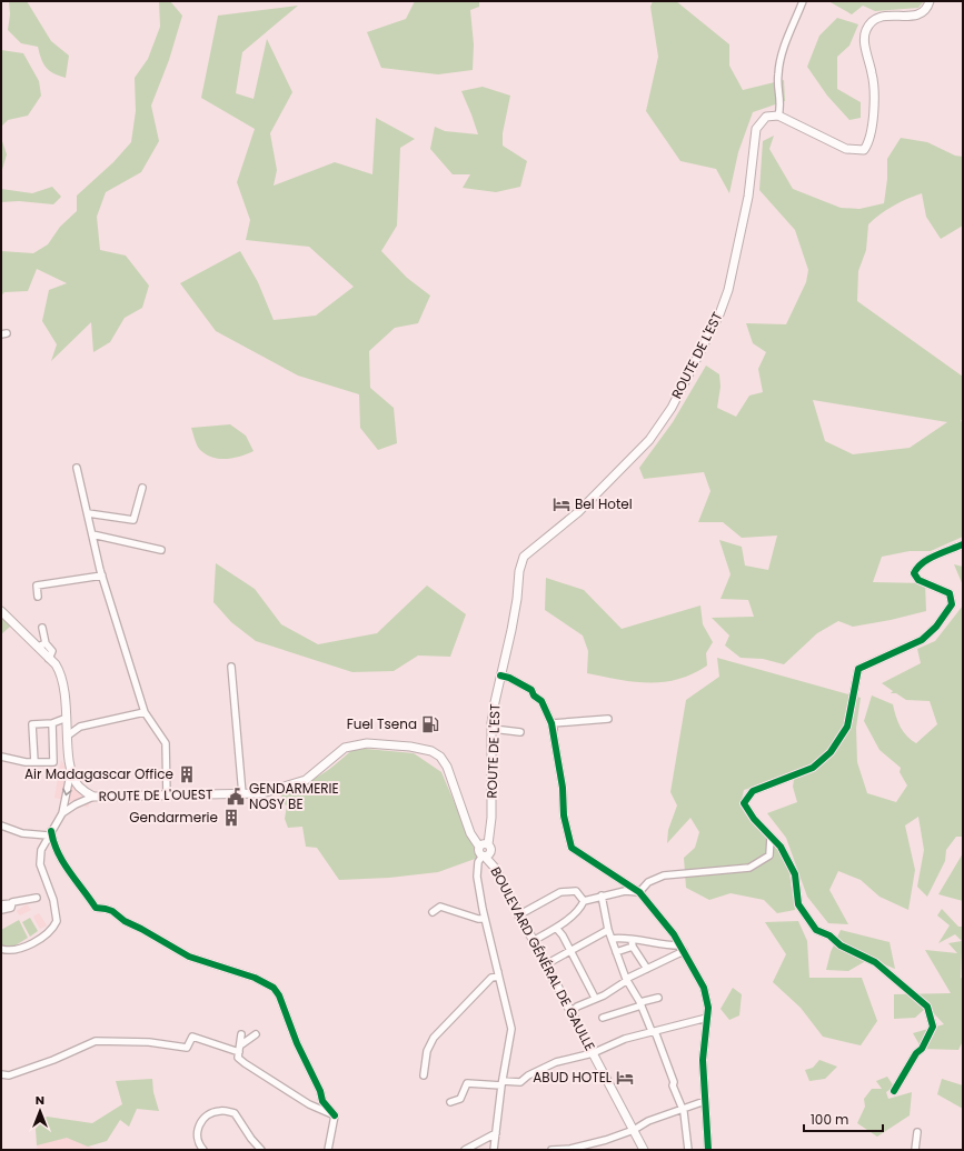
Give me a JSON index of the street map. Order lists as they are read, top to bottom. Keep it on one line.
{"streets":{"main road":["ROUTE DE L'EST","ROUTE DE L'OUEST","BOULEVARD GÉNÉRAL DE GAULLE"]},"crossings":[["ROUTE DE L'EST","ROUTE DE L'OUEST"],["ROUTE DE L'EST","BOULEVARD GÉNÉRAL DE GAULLE"],["ROUTE DE L'OUEST","BOULEVARD GÉNÉRAL DE GAULLE"]],"places":{"hotel":["Bel Hotel","ABUD HOTEL"],"fuel station":["Fuel Tsena"],"building":["Air Madagascar Office","Gendarmerie"],"public building":["GENDARMERIE NOSY BE"]},"scale_bar":"100 m","north":"top"}
